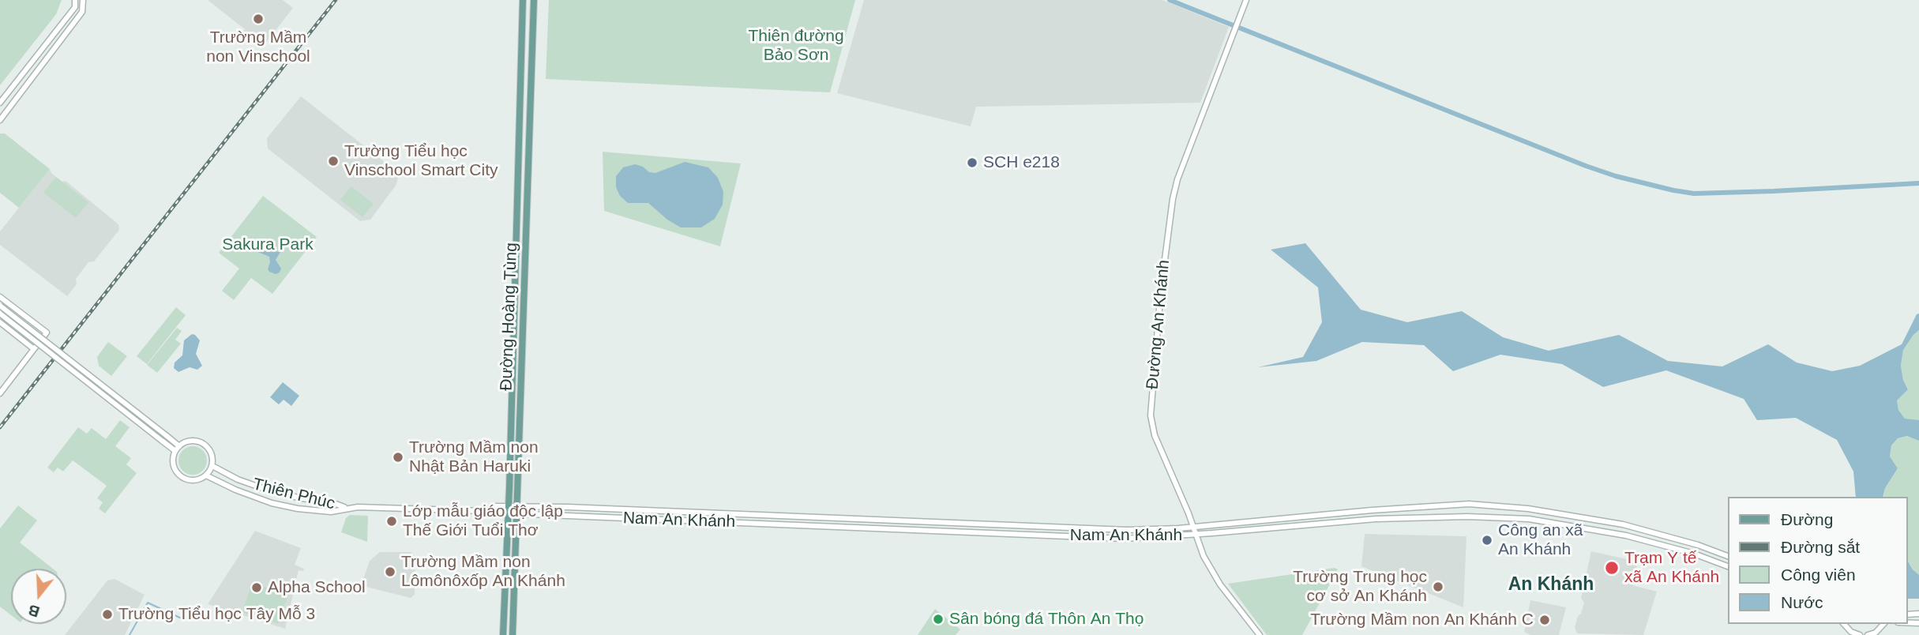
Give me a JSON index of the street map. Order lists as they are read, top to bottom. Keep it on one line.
{"streets":{"main road":["Đường Hoàng Tùng"],"street":["Đường An Khánh","Thiên Phúc","Nam An Khánh"]},"crossings":[["Đường Hoàng Tùng","Thiên Phúc"],["Đường Hoàng Tùng","Nam An Khánh"],["Đường An Khánh","Nam An Khánh"],["Thiên Phúc","Nam An Khánh"]],"districts":["An Khánh"],"parks":["Thiên đường Bảo Sơn","Sakura Park"],"places":["Trường Mầm non Vinschool","Trường Tiểu học Vinschool Smart City","SCH e218","Trường Mầm non Nhật Bản Haruki","Lớp mẫu giáo độc lập Thế Giới Tuổi Thơ","Công an xã An Khánh","Trạm Y tế xã An Khánh","Trường Mầm non Lômônôxốp An Khánh","Trường Trung học cơ sở An Khánh","Alpha School","Trường Tiểu học Tây Mỗ 3","Sân bóng đá Thôn An Thọ","Trường Mầm non An Khánh C"],"legend":["Đường","Đường sắt","Công viên","Nước"],"north":"bottom"}
